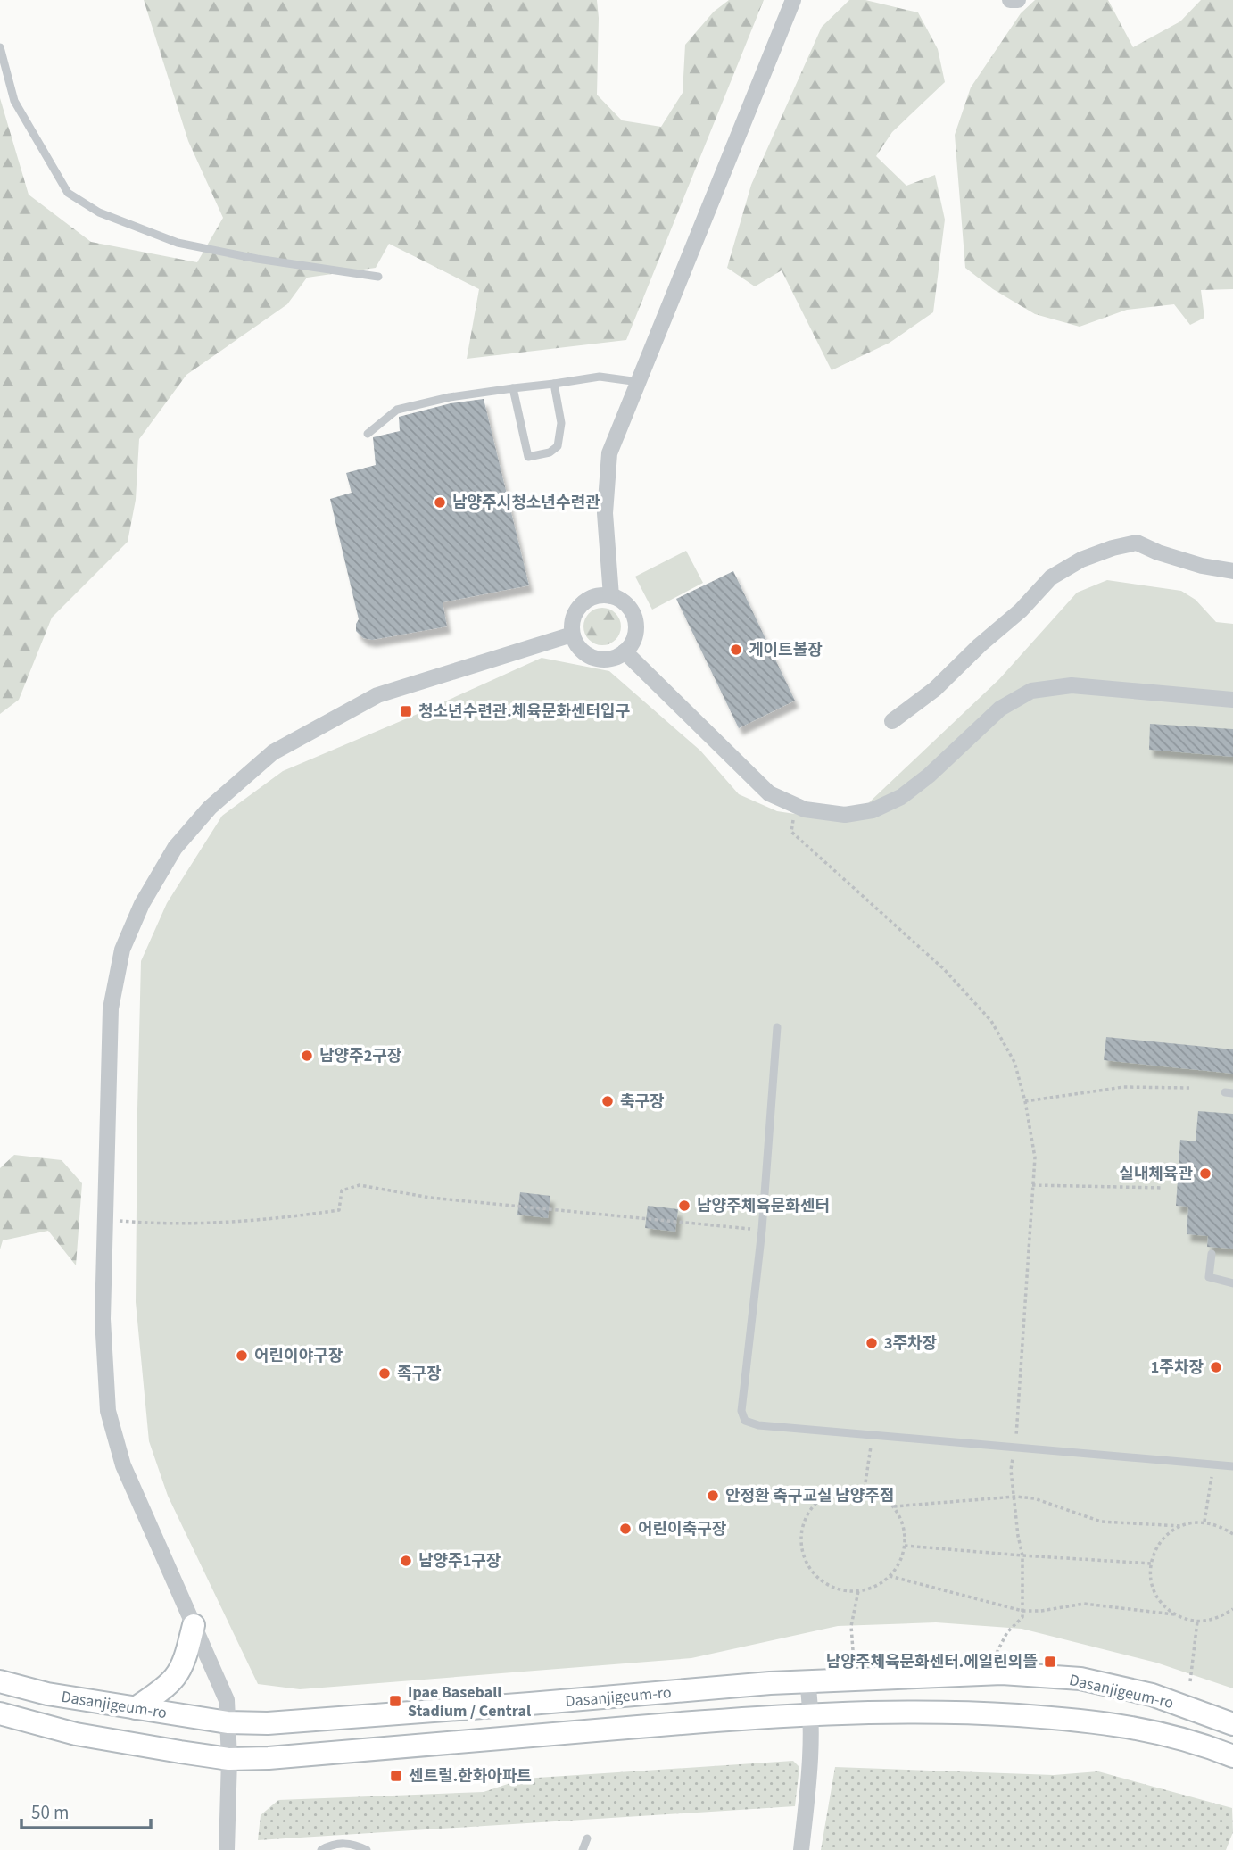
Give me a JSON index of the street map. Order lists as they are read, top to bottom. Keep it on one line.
{"streets":{"street":["Dasanjigeum-ro"]},"places":{"other":["남양주시청소년수련관","게이트볼장","남양주2구장","축구장","실내체육관","남양주체육문화센터","3주차장","어린이야구장","1주차장","족구장","안정환 축구교실 남양주점","어린이축구장","남양주1구장"],"transit":["청소년수련관.체육문화센터입구","남양주체육문화센터.에일린의뜰","Ipae Baseball Stadium / Central","센트럴.한화아파트"]},"scale_bar":"50 m"}
